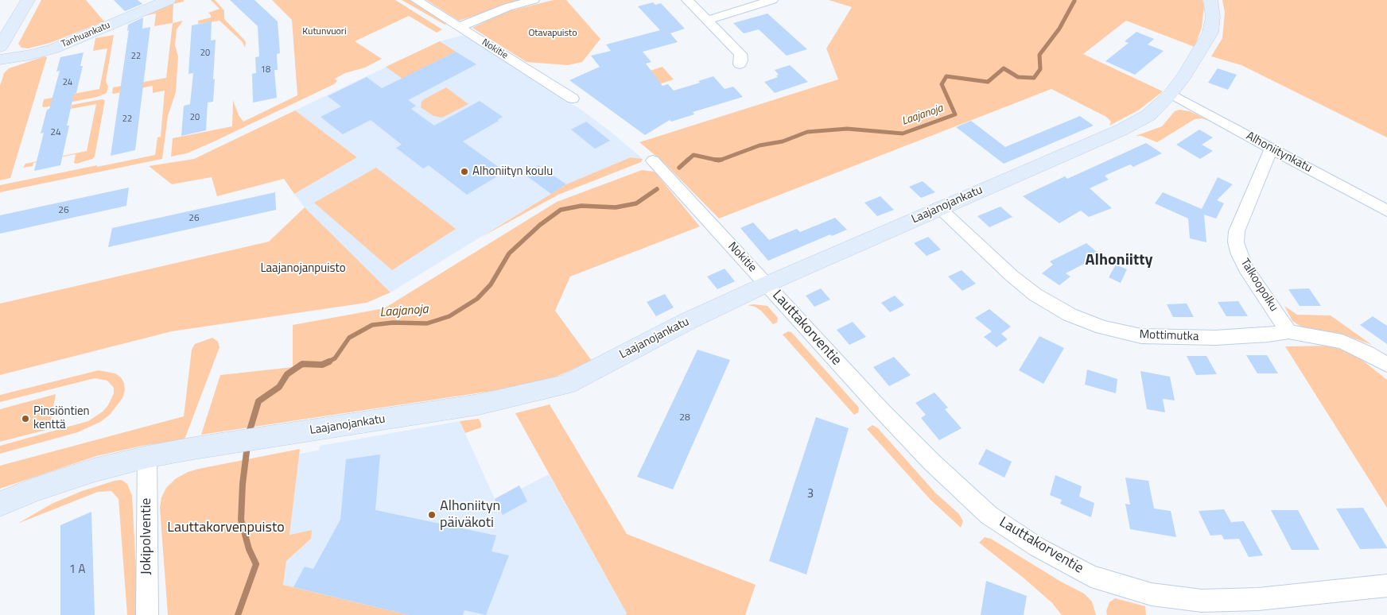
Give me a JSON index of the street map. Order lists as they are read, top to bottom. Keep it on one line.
{"streets":{"street":["Tanhuankatu","Nokitie","Alhoniitynkatu","Laajanojankatu","Talkoopolku","Lauttakorventie","Mottimutka","Jokipolventie"]},"crossings":[["Nokitie","Laajanojankatu"],["Nokitie","Lauttakorventie"],["Alhoniitynkatu","Laajanojankatu"],["Alhoniitynkatu","Talkoopolku"],["Laajanojankatu","Lauttakorventie"],["Laajanojankatu","Mottimutka"],["Laajanojankatu","Jokipolventie"],["Talkoopolku","Mottimutka"]],"districts":["Alhoniitty"],"water":["Laajanoja"],"parks":["Kutunvuori","Otavapuisto","Laajanojanpuisto","Lauttakorvenpuisto"],"places":["Alhoniityn koulu","Pinsiöntien kenttä","Alhoniityn päiväkoti"],"house_numbers":["20","22","18","24","20","22","24","26","26","28","3","1 A"]}
